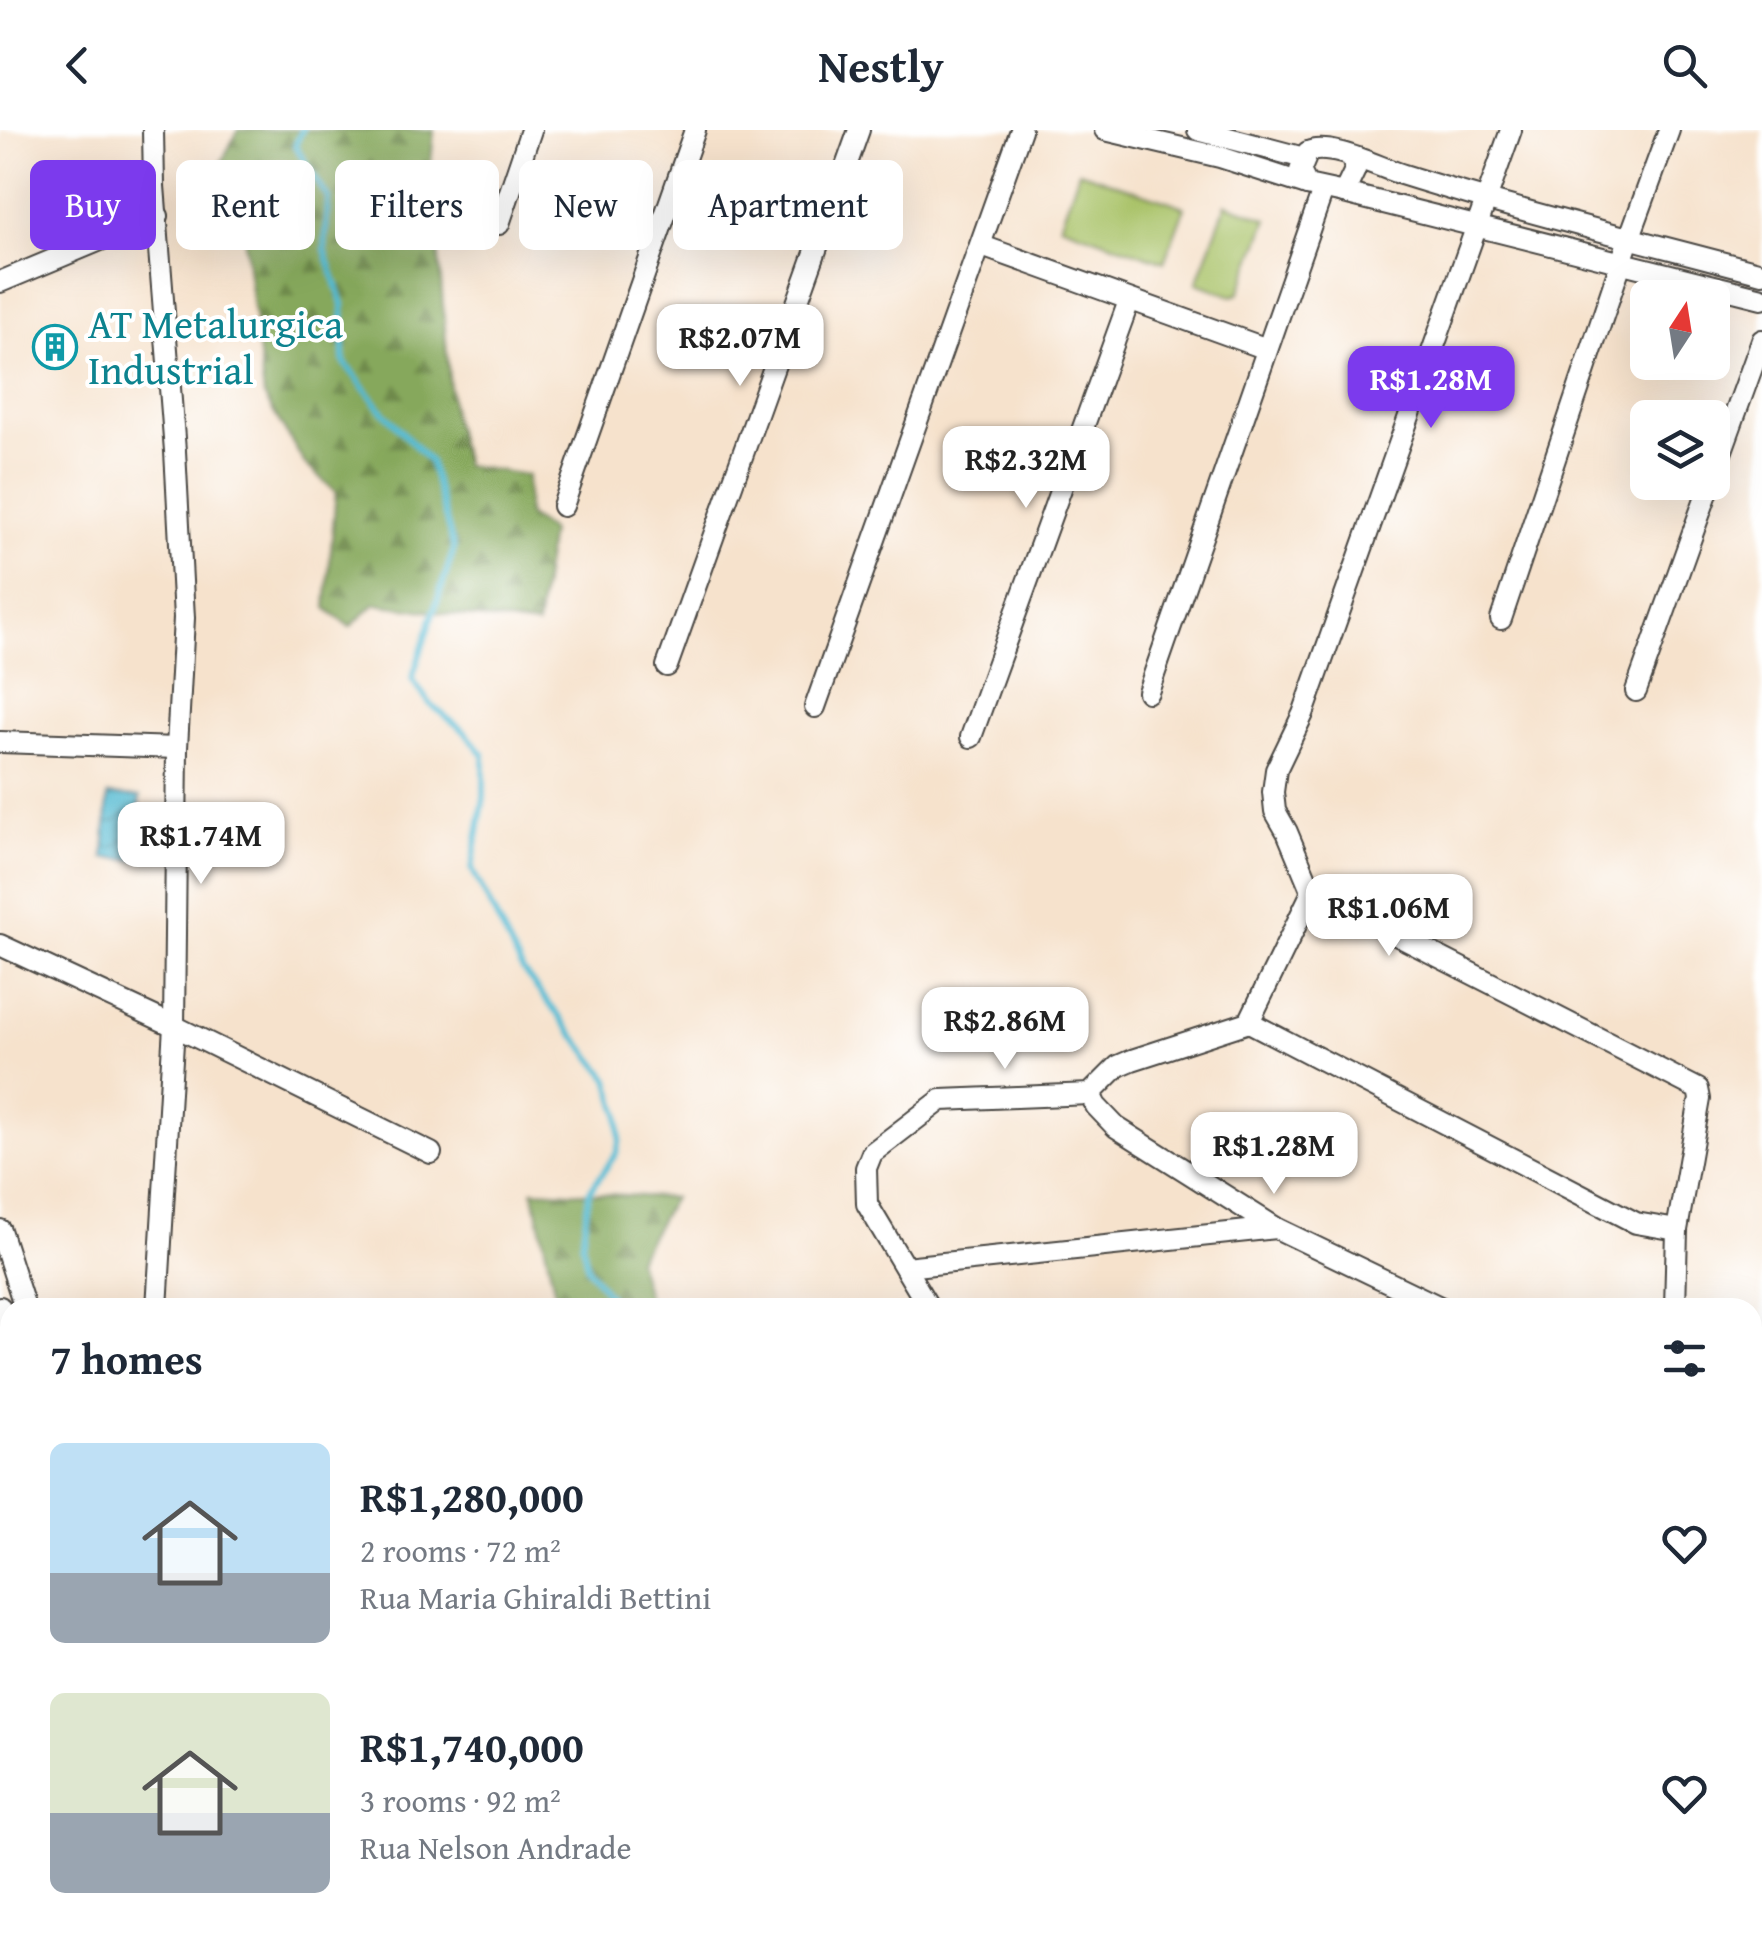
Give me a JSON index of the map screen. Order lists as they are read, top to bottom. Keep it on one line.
{"places":{"building":["AT Metalurgica Industrial"]},"north":"top","page":{"header":"Nestly","chip":["Buy","Rent","Filters","New","Apartment"],"price":["R$2.07M","R$1.28M","R$2.32M","R$1.74M","R$1.06M","R$2.86M","R$1.28M"],"heading":"7 homes","list":[{"name":"R$1,280,000","note":"2 rooms · 72 m² · Rua Maria Ghiraldi Bettini"},{"name":"R$1,740,000","note":"3 rooms · 92 m² · Rua Nelson Andrade"}]}}
